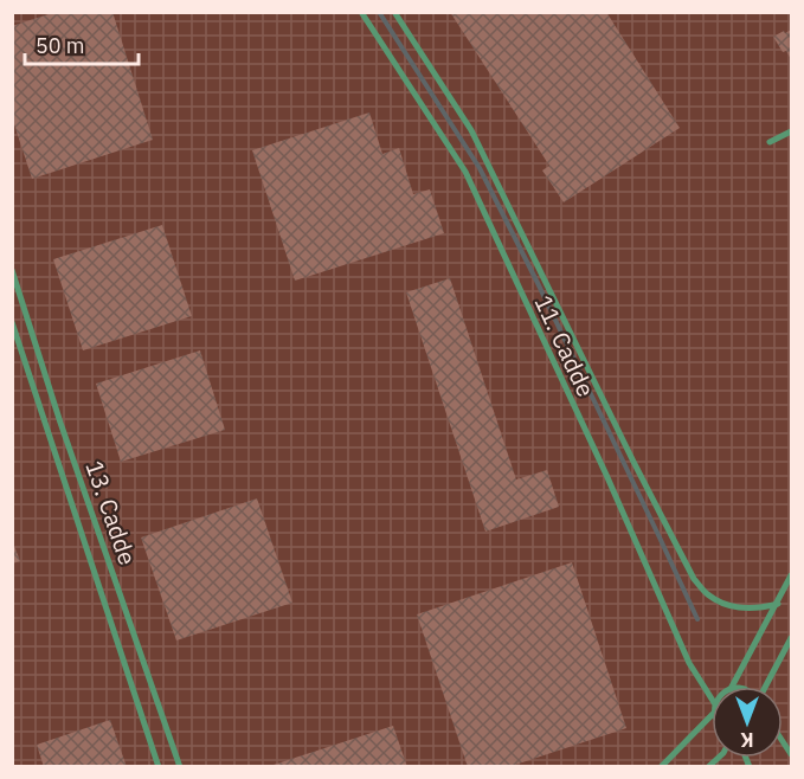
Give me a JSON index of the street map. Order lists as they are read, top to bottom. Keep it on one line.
{"streets":{"lane":["11. Cadde","13. Cadde"]},"scale_bar":"50 m","north":"bottom"}
